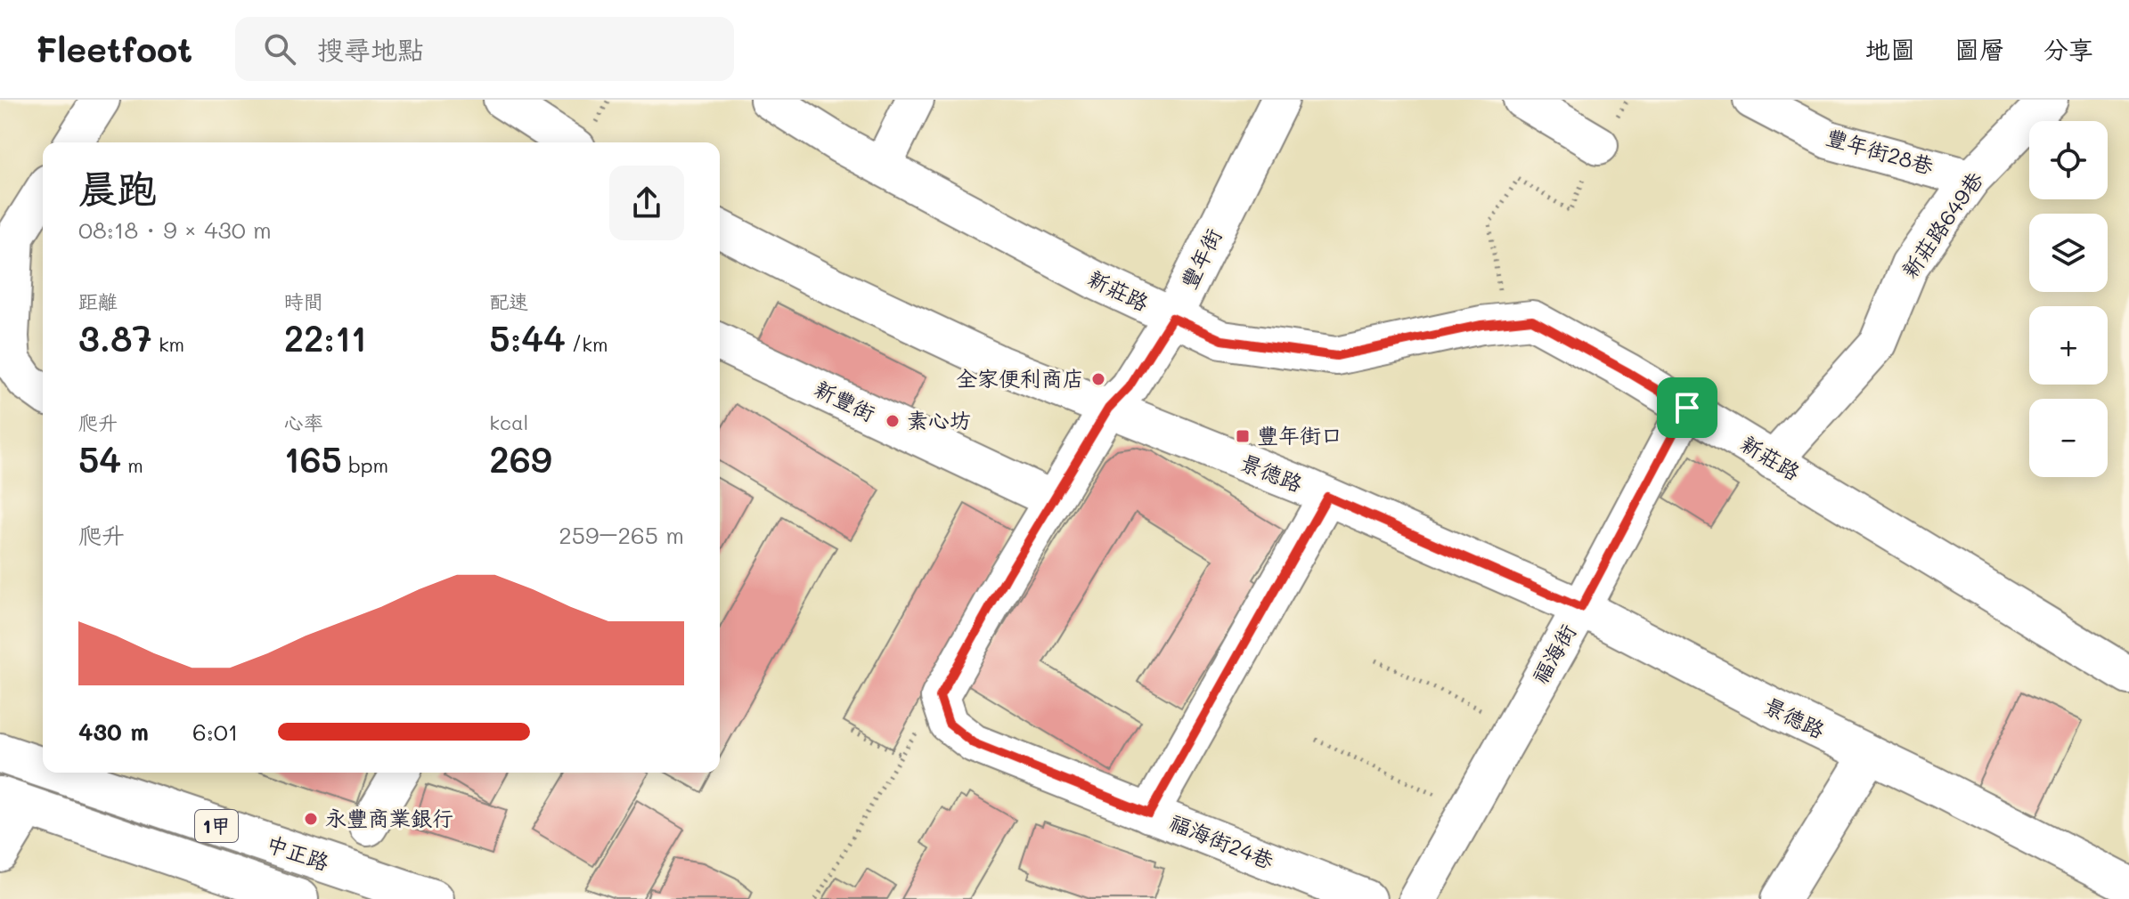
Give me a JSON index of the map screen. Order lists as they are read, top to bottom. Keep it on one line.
{"streets":{"main road":["1甲","中正路"],"street":["豐年街28巷","新莊路649巷","豐年街","新莊路","新豐街","景德路","福海街","福海街24巷"]},"crossings":[["豐年街28巷","新莊路649巷"],["新莊路649巷","新莊路"],["豐年街","新莊路"],["豐年街","新豐街"],["豐年街","景德路"],["豐年街","福海街24巷"],["新莊路","福海街"],["景德路","福海街"]],"places":{"other":["全家便利商店","素心坊","永豐商業銀行"],"transit":["豐年街口"]},"page":{"header":"Fleetfoot","search":"搜尋地點","nav":["地圖","圖層","分享"],"map_buttons":["+","−"],"heading":["晨跑","08:18 · 9 × 430 m"],"stats":[["距離","3.87 km"],["時間","22:11"],["配速","5:44 /km"],["爬升","54 m"],["心率","165 bpm"],["kcal","269"]],"chart":["爬升","259–265 m"],"list":[{"name":"430 m","note":"6:01"}]}}
